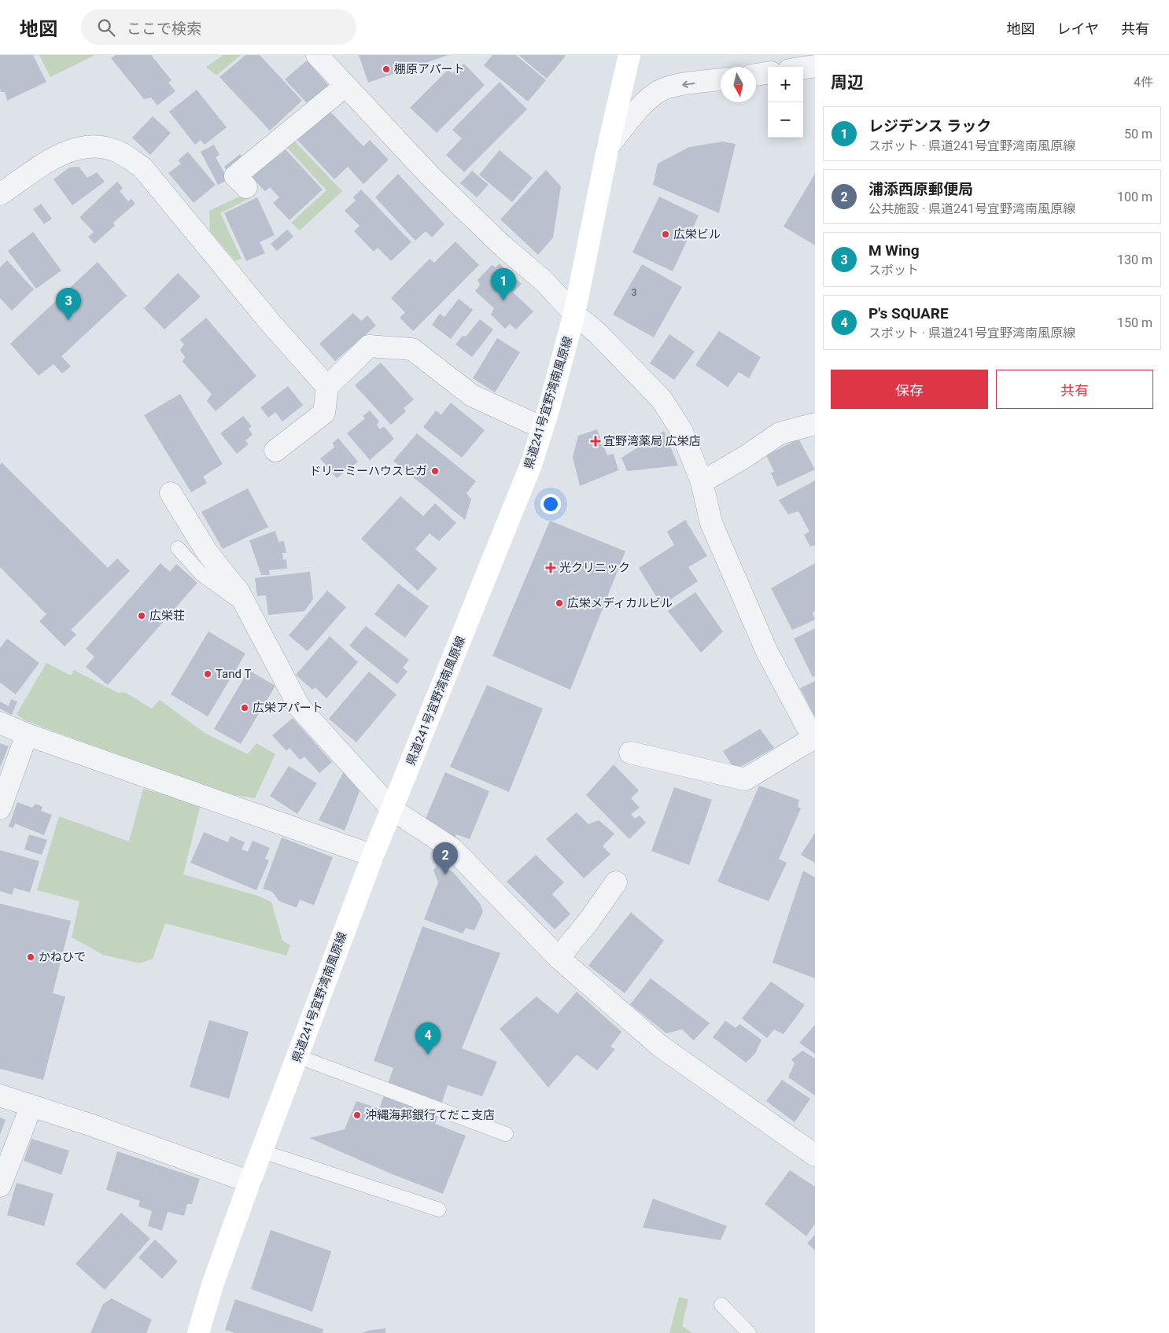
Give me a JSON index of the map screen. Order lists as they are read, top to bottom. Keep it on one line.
{"streets":{"main road":["県道241号宜野湾南風原線"]},"places":{"other":["棚原アパート","広栄ビル","ドリーミーハウスヒガ","広栄メディカルビル","広栄荘","Tand T","広栄アパート","かねひで","沖縄海邦銀行てだこ支店"],"health":["宜野湾薬局 広栄店","光クリニック"]},"house_numbers":["3"],"north":"bottom","page":{"header":"地図","search":"ここで検索","nav":["地図","レイヤ","共有"],"heading":["周辺","4件"],"map_buttons":["+","−"],"list":[{"mark":"1","name":"レジデンス ラック","note":"スポット · 県道241号宜野湾南風原線","value":"50 m"},{"mark":"2","name":"浦添西原郵便局","note":"公共施設 · 県道241号宜野湾南風原線","value":"100 m"},{"mark":"3","name":"M Wing","note":"スポット","value":"130 m"},{"mark":"4","name":"P's SQUARE","note":"スポット · 県道241号宜野湾南風原線","value":"150 m"}],"pins":["1","3","2","4"],"buttons":["保存","共有"]}}
